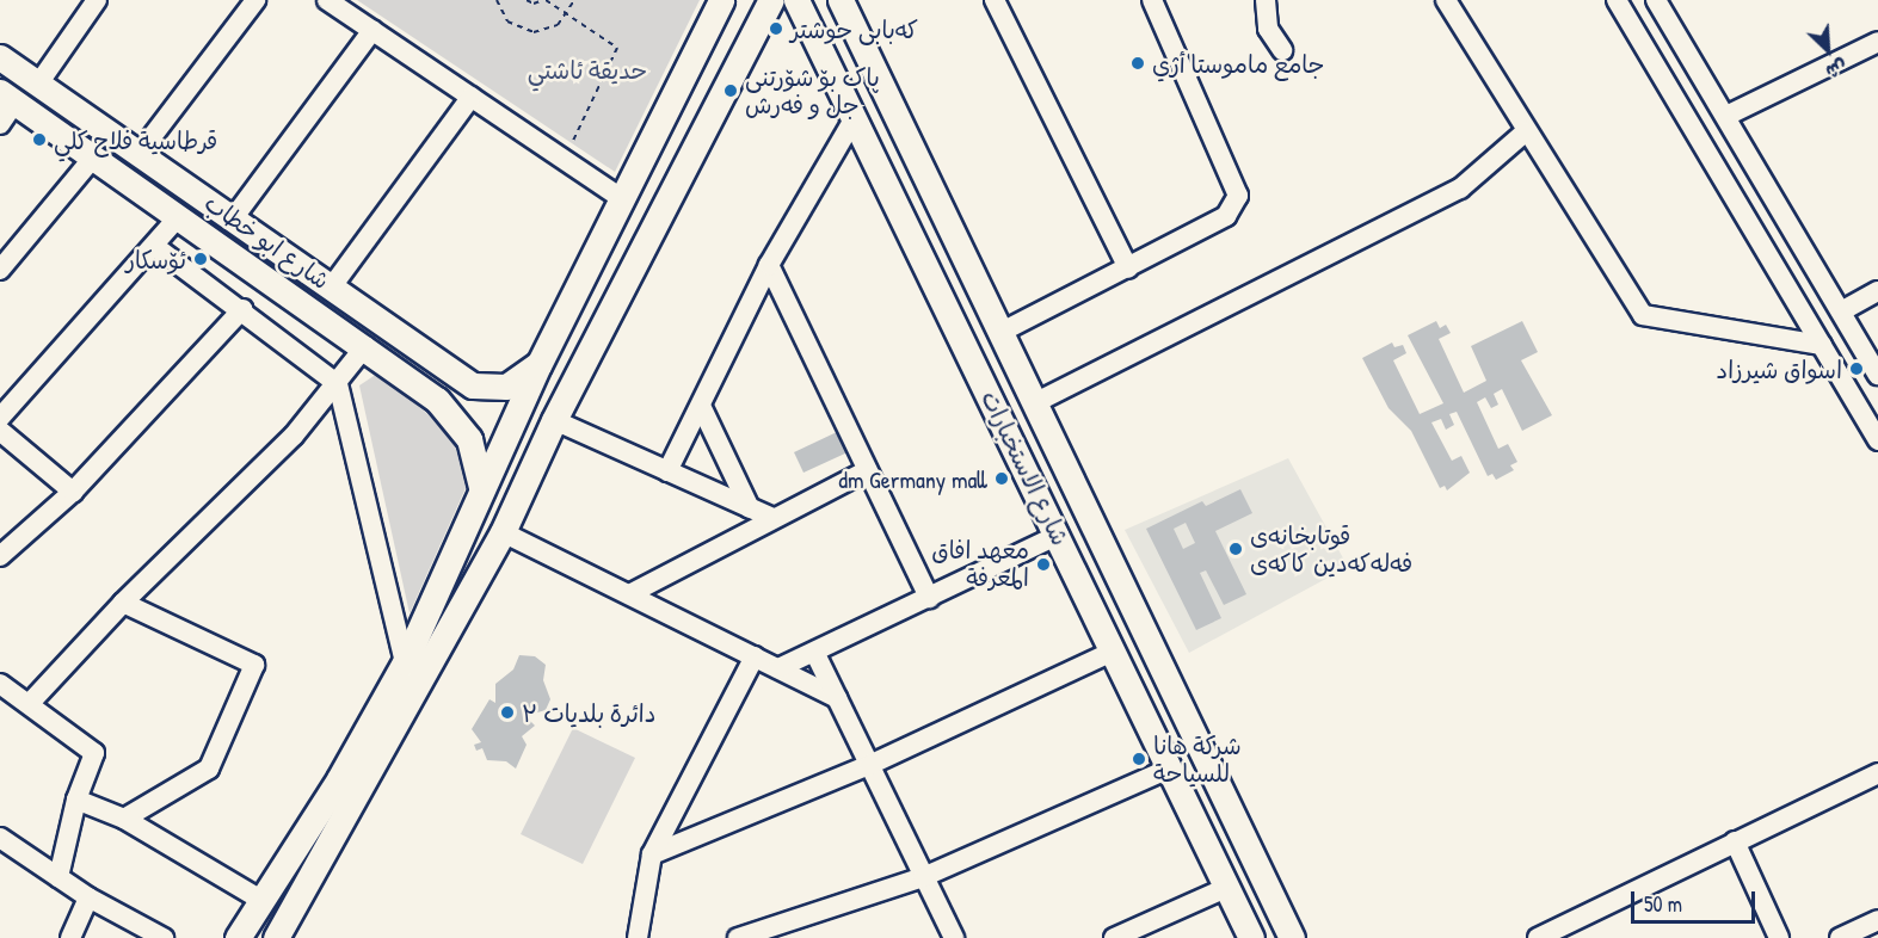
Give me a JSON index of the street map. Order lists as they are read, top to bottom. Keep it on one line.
{"streets":{"main road":["شارع ابو خطاب","شارع الاستخبارات"]},"parks":["حديقة ئاشتي"],"places":["کەبابی حوشتر","جامع ماموستا أژي","پاک بۆ شۆرتنی جل و فەرش","قرطاسية فلاح كلي","ئۆسکار","اسواق شيرزاد","dm Germany mall","قوتابخانەی فەلەکەدین کاکەی","معهد افاق المعرفة","دائرة بلديات ٣","شركة هانا للسياحة"],"scale_bar":"50 m","north":"bottom right"}
